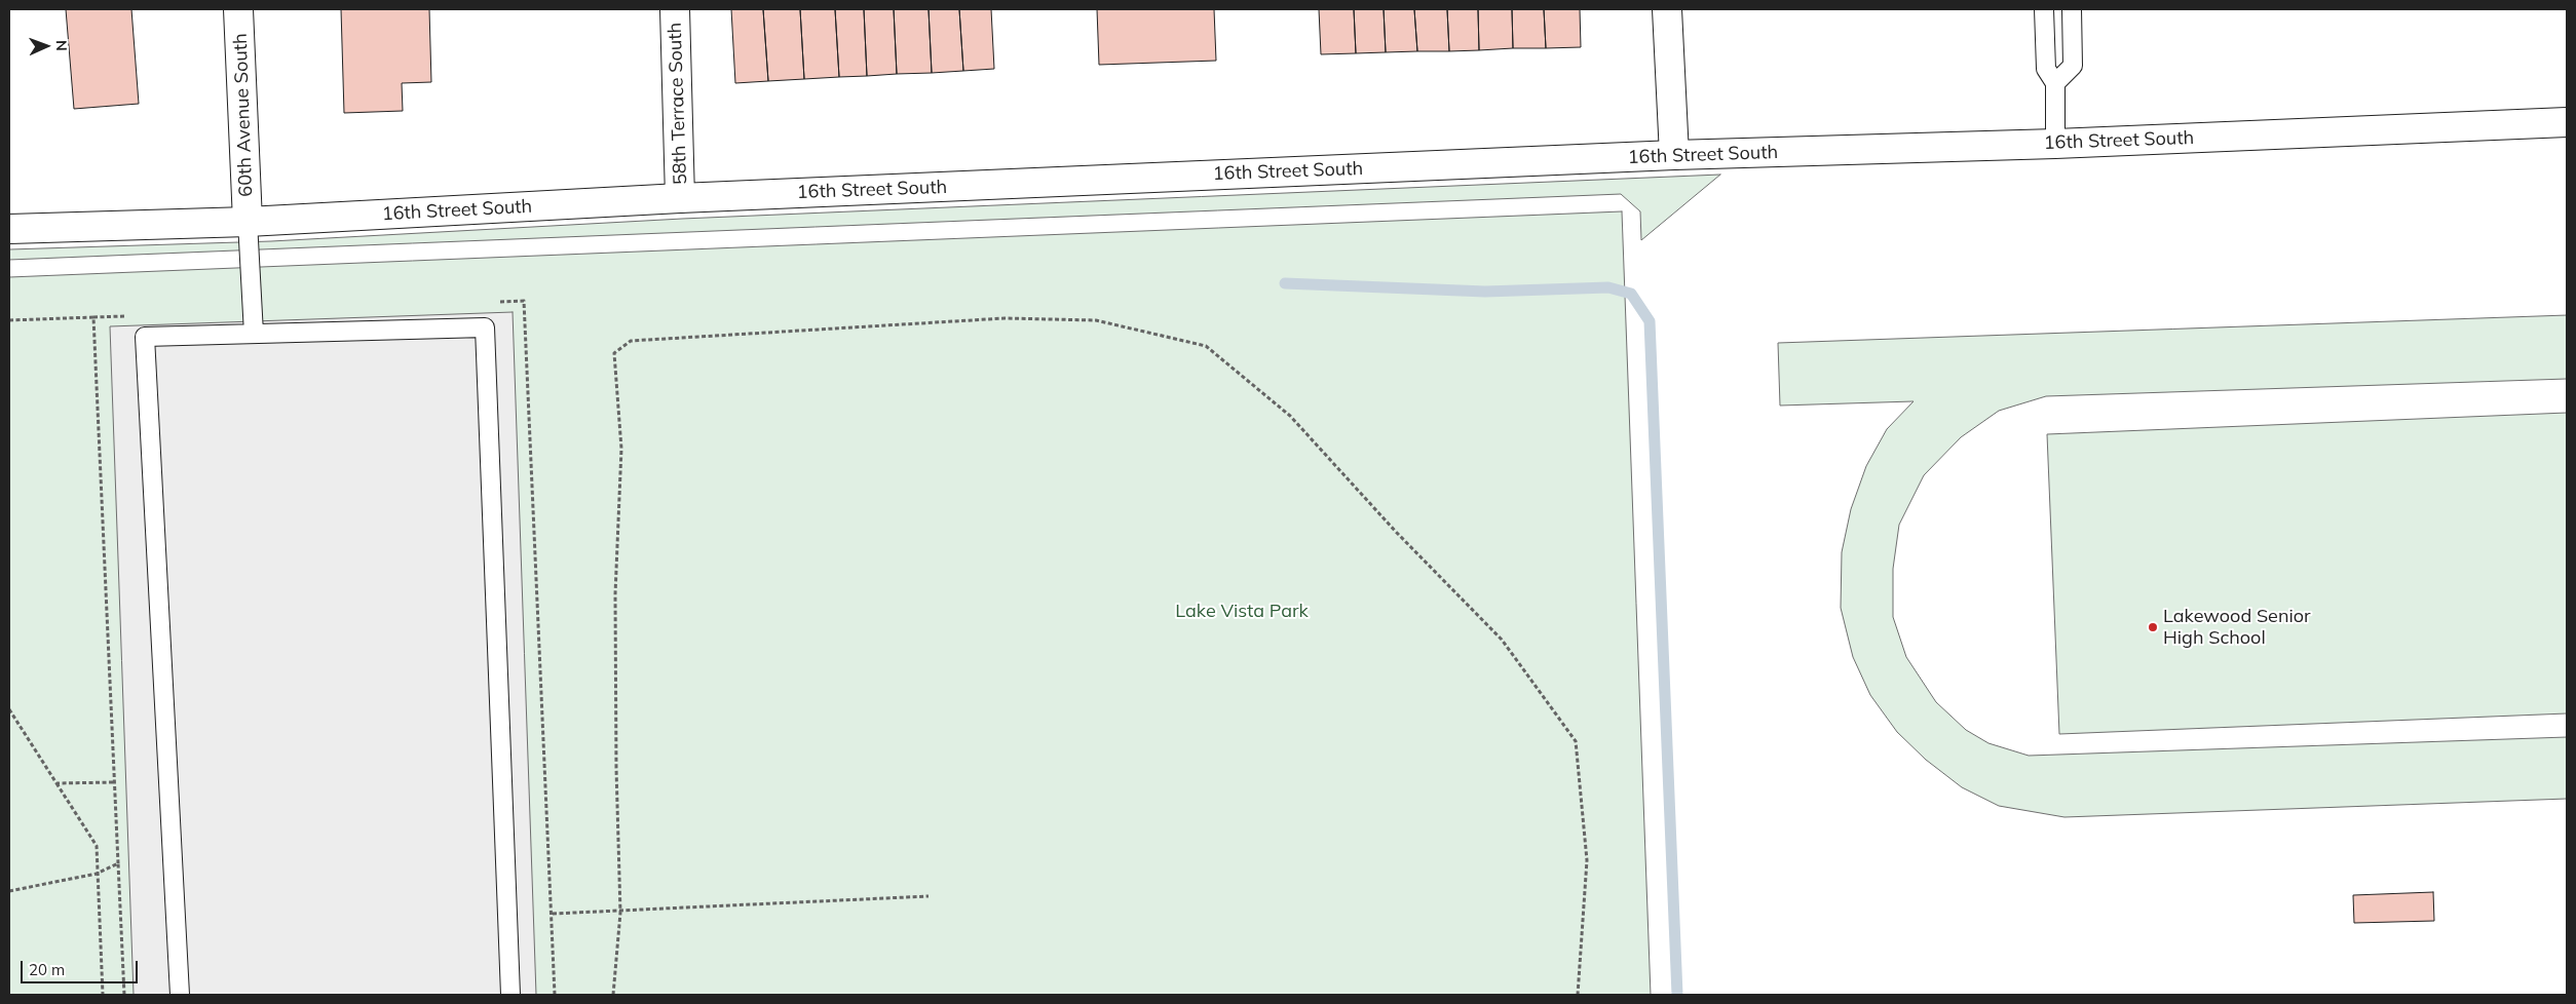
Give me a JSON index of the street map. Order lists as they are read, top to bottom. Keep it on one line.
{"streets":{"street":["58th Terrace South","60th Avenue South","16th Street South"]},"crossings":[["58th Terrace South","16th Street South"],["60th Avenue South","16th Street South"]],"parks":["Lake Vista Park"],"places":["Lakewood Senior High School"],"scale_bar":"20 m","north":"right"}
